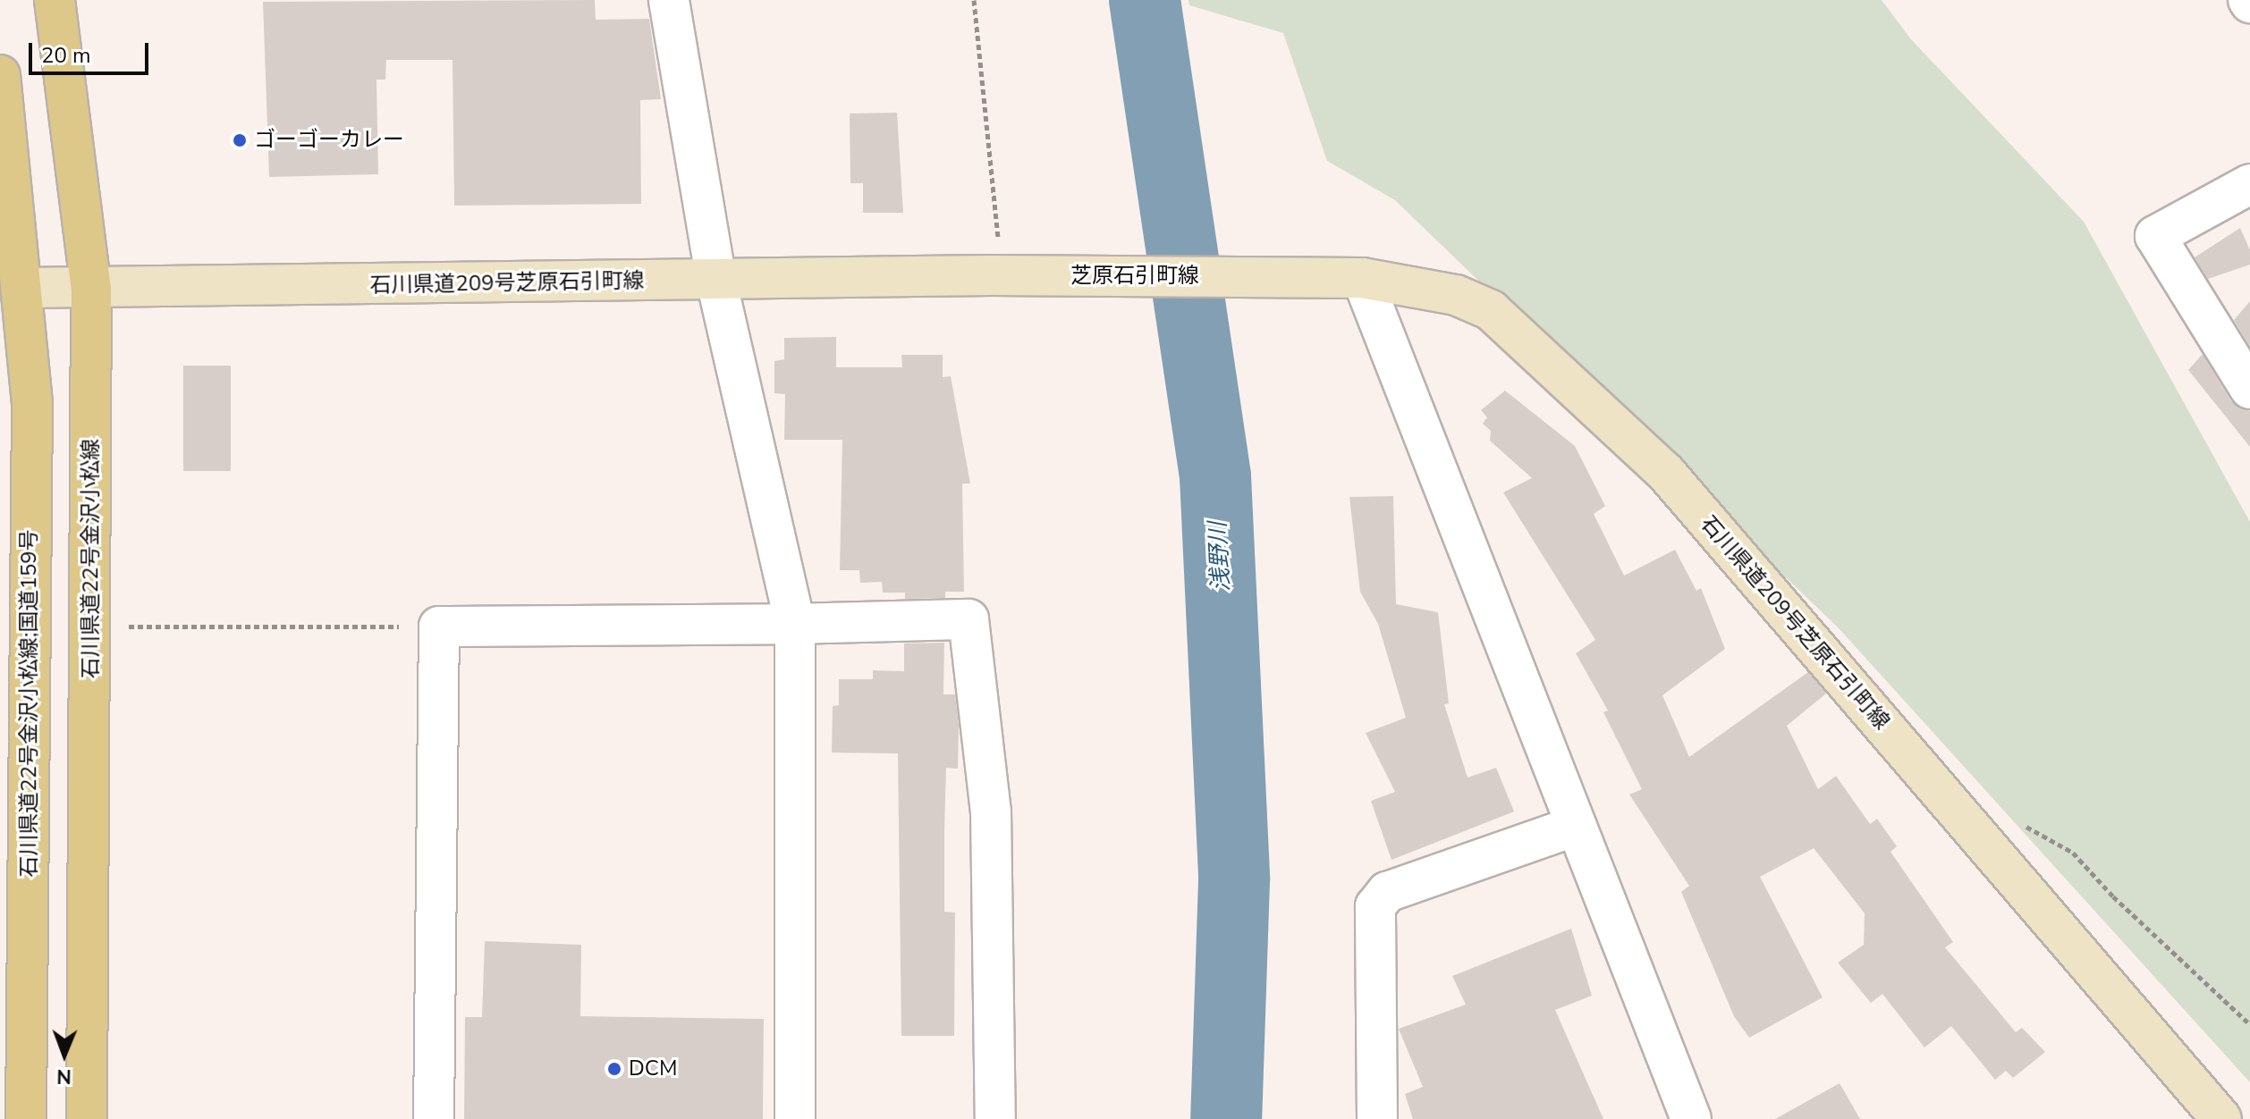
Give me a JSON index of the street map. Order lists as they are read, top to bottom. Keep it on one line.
{"streets":{"main road":["芝原石引町線","石川県道209号芝原石引町線","石川県道22号金沢小松線","石川県道22号金沢小松線;国道159号"]},"crossings":[["芝原石引町線","石川県道209号芝原石引町線"],["石川県道209号芝原石引町線","石川県道22号金沢小松線"],["石川県道209号芝原石引町線","石川県道22号金沢小松線;国道159号"]],"water":["浅野川"],"places":["ゴーゴーカレー","DCM"],"scale_bar":"20 m","north":"bottom"}
